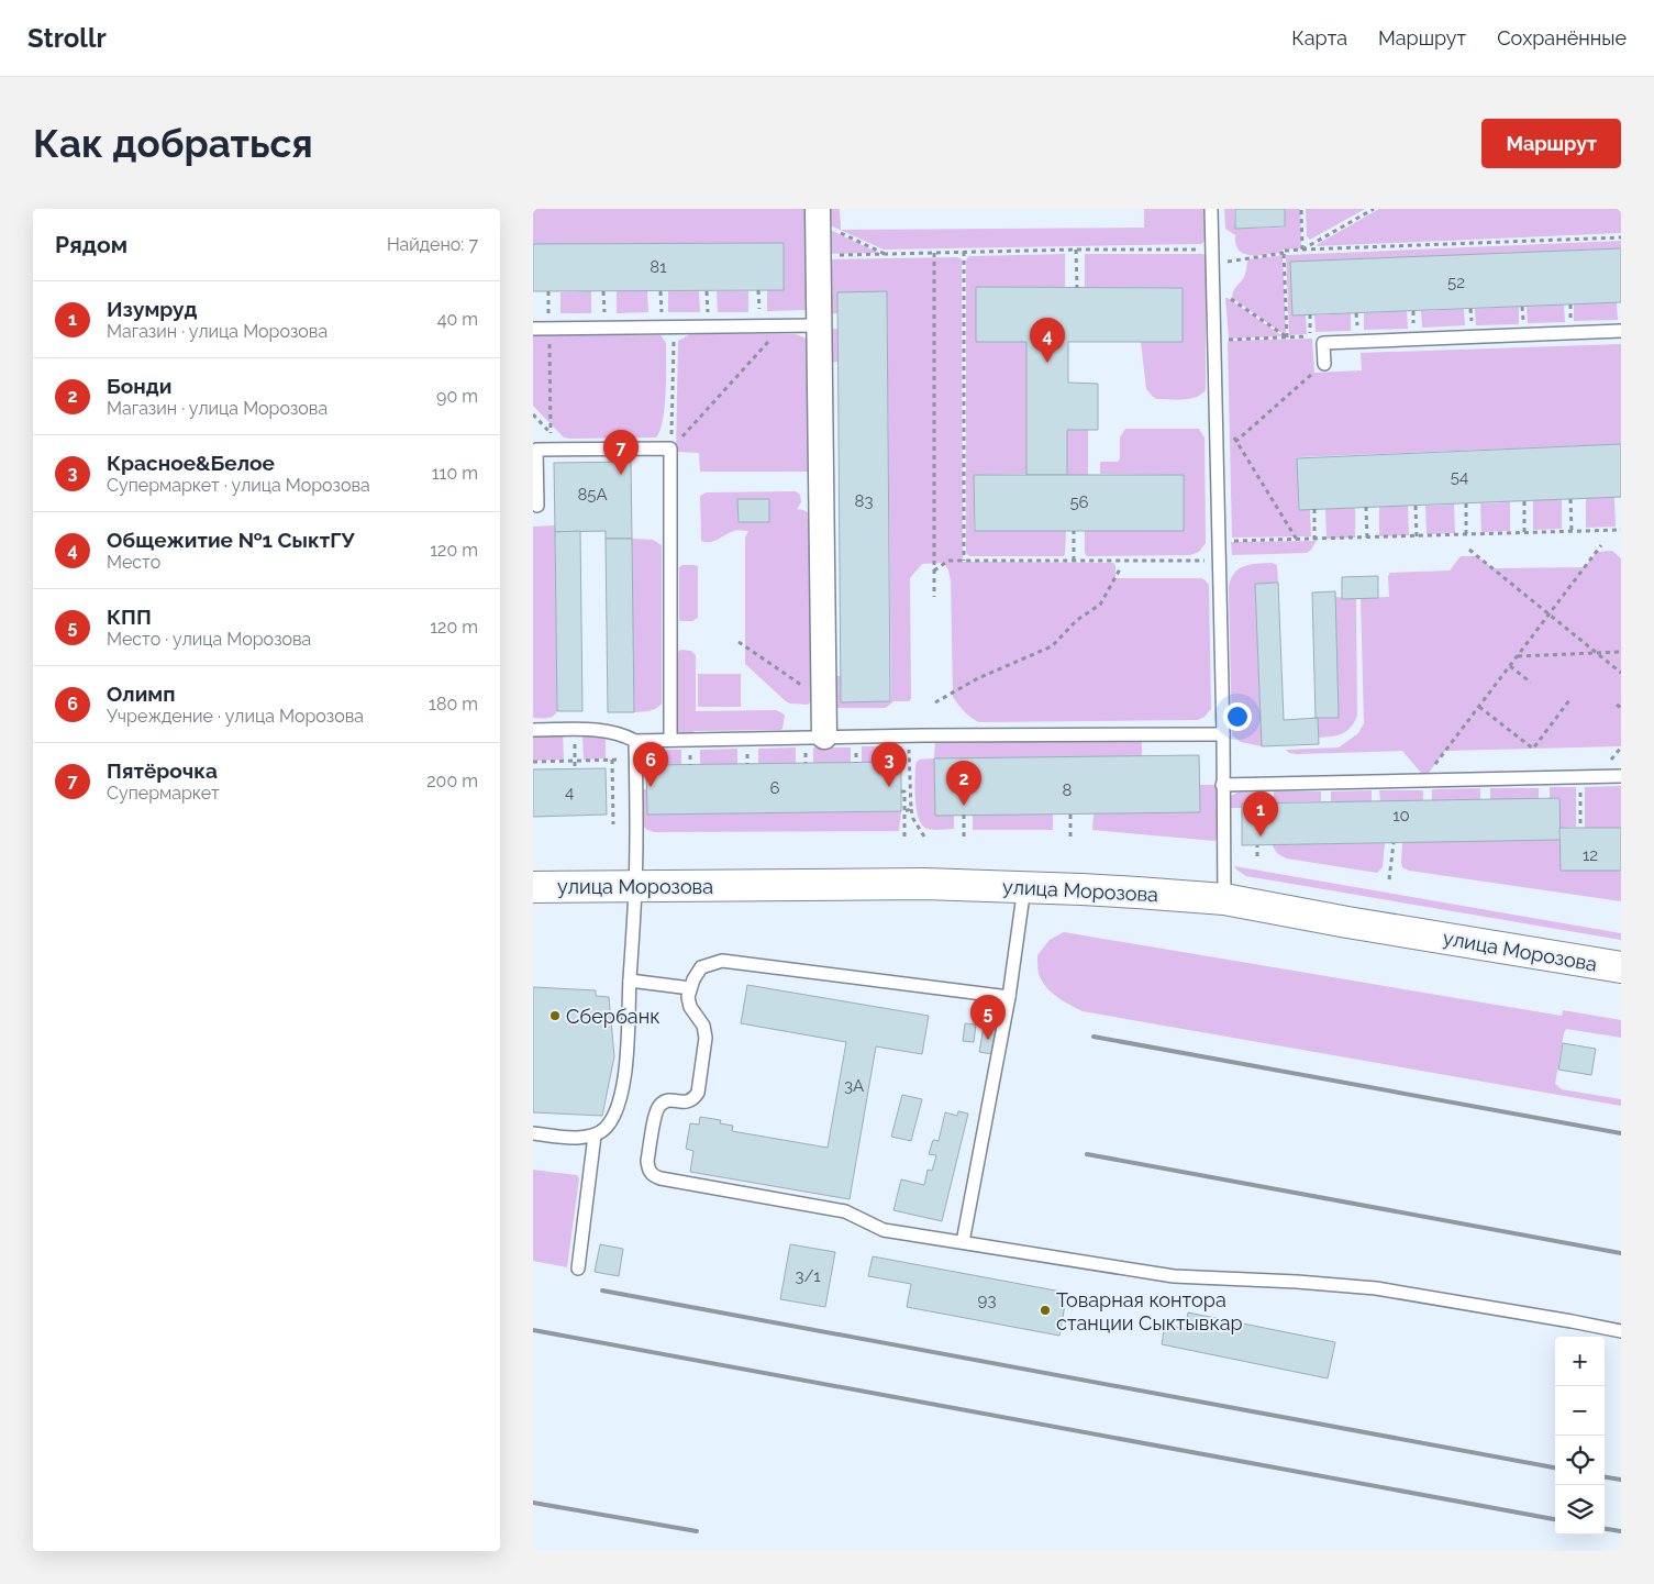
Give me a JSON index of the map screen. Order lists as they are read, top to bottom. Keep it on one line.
{"streets":{"main road":["улица Морозова"]},"places":["Сбербанк","Товарная контора станции Сыктывкар"],"house_numbers":["81","52","54","85А","83","56","6","8","4","10","12","3А","3/1","93"],"page":{"header":"Strollr","nav":["Карта","Маршрут","Сохранённые"],"buttons":"Маршрут","title":"Как добраться","heading":["Рядом","Найдено: 7"],"list":[{"mark":"1","name":"Изумруд","note":"Магазин · улица Морозова","value":"40 m"},{"mark":"2","name":"Бонди","note":"Магазин · улица Морозова","value":"90 m"},{"mark":"3","name":"Красное&Белое","note":"Супермаркет · улица Морозова","value":"110 m"},{"mark":"4","name":"Общежитие №1 СыктГУ","note":"Место","value":"120 m"},{"mark":"5","name":"КПП","note":"Место · улица Морозова","value":"120 m"},{"mark":"6","name":"Олимп","note":"Учреждение · улица Морозова","value":"180 m"},{"mark":"7","name":"Пятёрочка","note":"Супермаркет","value":"200 m"}],"pins":["4","7","3","6","2","1","5"],"map_buttons":["+","−"]}}
